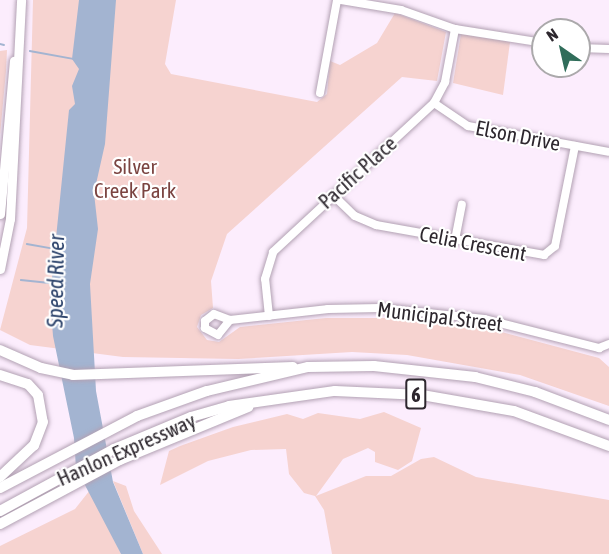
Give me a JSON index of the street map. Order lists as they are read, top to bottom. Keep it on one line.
{"streets":{"highway":["6","Hanlon Expressway"],"street":["Elson Drive","Pacific Place","Celia Crescent","Municipal Street"]},"crossings":[["Elson Drive","Pacific Place"],["Elson Drive","Celia Crescent"],["Pacific Place","Celia Crescent"],["Pacific Place","Municipal Street"]],"water":["Speed River"],"parks":["Silver Creek Park"],"north":"top left"}
